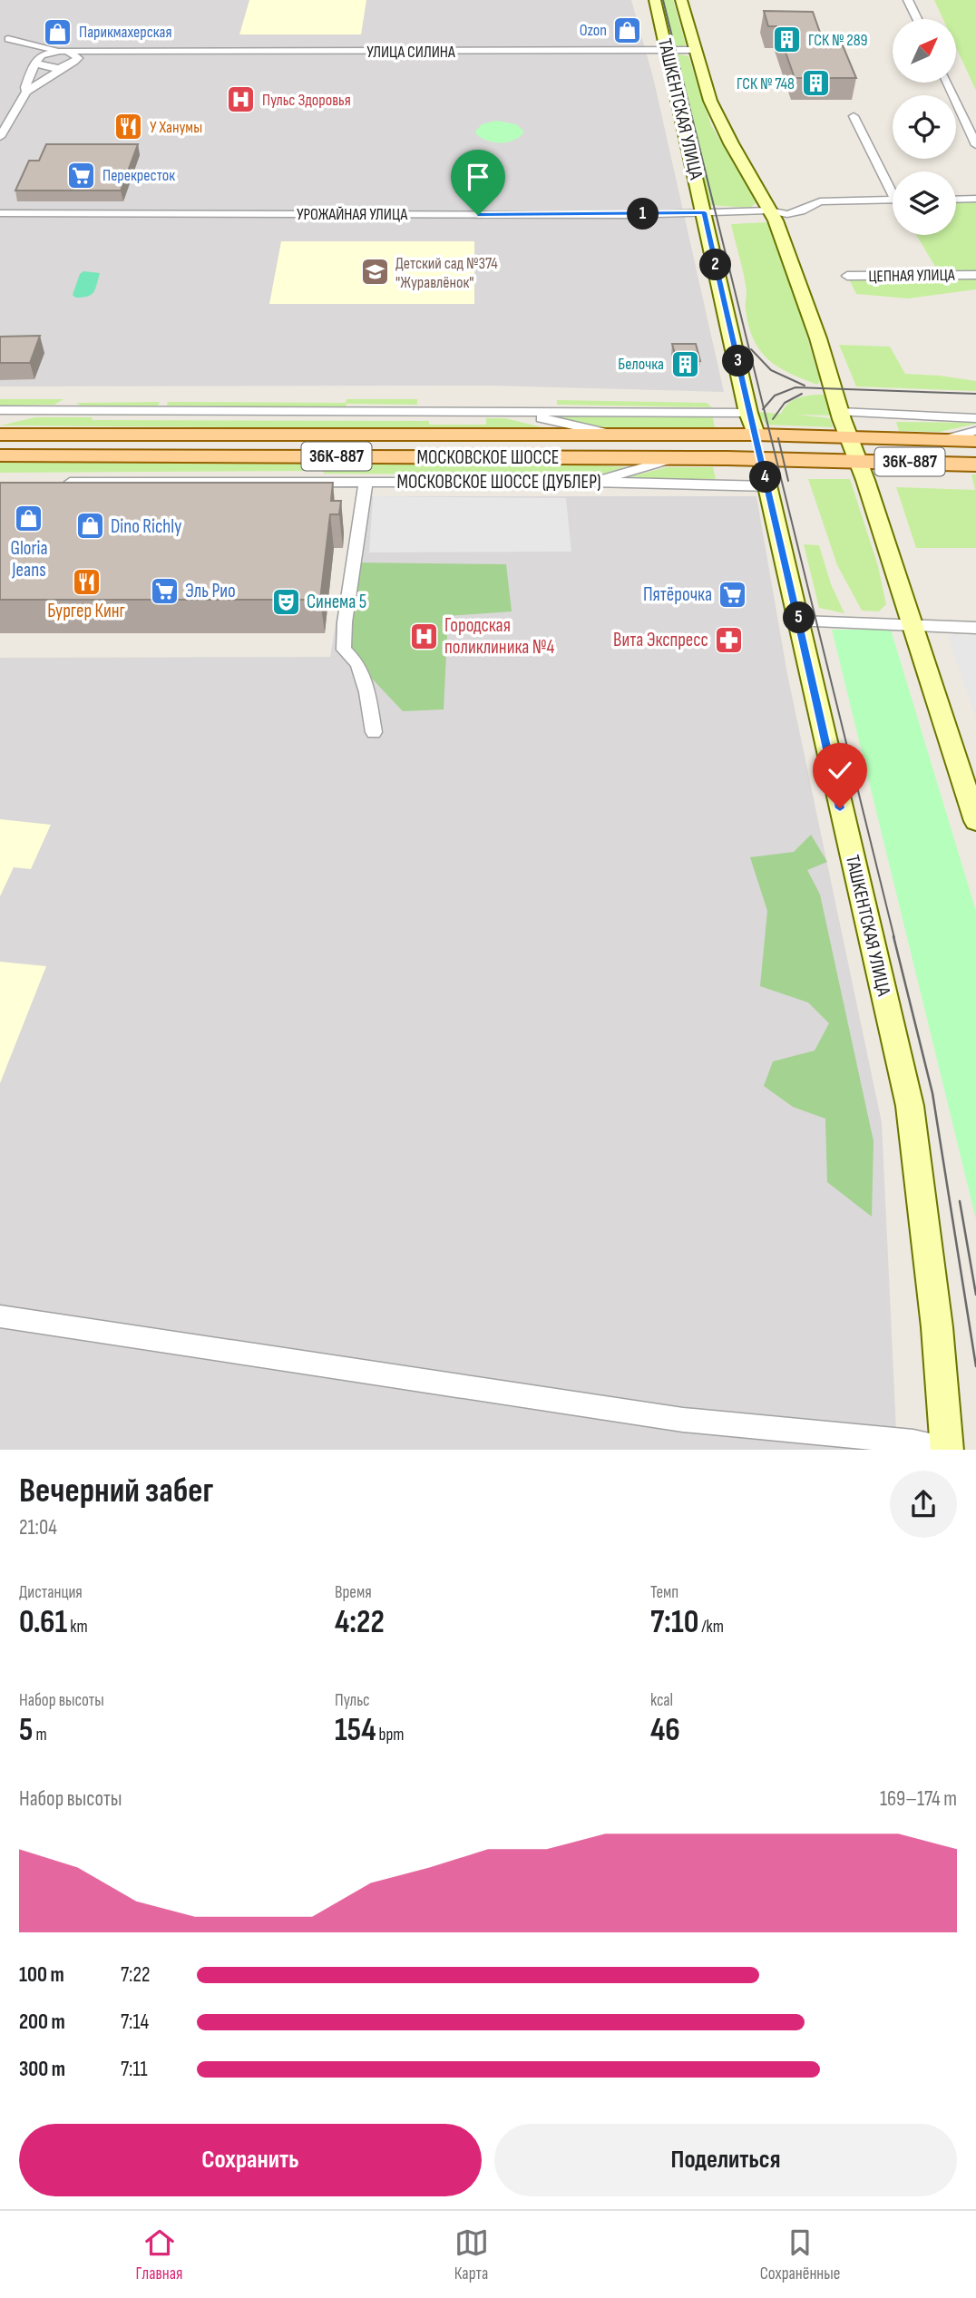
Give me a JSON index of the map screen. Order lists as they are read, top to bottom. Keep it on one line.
{"streets":{"main road":["ТАШКЕНТСКАЯ УЛИЦА","36К-887","МОСКОВСКОЕ ШОССЕ"],"street":["УЛИЦА СИЛИНА","УРОЖАЙНАЯ УЛИЦА","ЦЕПНАЯ УЛИЦА","МОСКОВСКОЕ ШОССЕ (ДУБЛЕР)"]},"crossings":[["УЛИЦА СИЛИНА","ТАШКЕНТСКАЯ УЛИЦА"],["ТАШКЕНТСКАЯ УЛИЦА","УРОЖАЙНАЯ УЛИЦА"],["ТАШКЕНТСКАЯ УЛИЦА","МОСКОВСКОЕ ШОССЕ"],["ТАШКЕНТСКАЯ УЛИЦА","МОСКОВСКОЕ ШОССЕ (ДУБЛЕР)"]],"places":{"shop":["Ozon","Парикмахерская","Gloria Jeans","Dino Richly"],"building":["ГСК № 289","ГСК № 748","Белочка"],"hospital":["Пульс Здоровья","Городская поликлиника №4"],"restaurant":["У Ханумы","Бургер Кинг"],"supermarket":["Перекресток","Эль Рио","Пятёрочка"],"school or university":["Детский сад №374 \"Журавлёнок\""],"theatre":["Синема 5"],"pharmacy":["Вита Экспресс"]},"north":"top right","page":{"pins":["1","2","3","4","5"],"heading":["Вечерний забег","21:04"],"stats":[["Дистанция","0.61 km"],["Время","4:22"],["Темп","7:10 /km"],["Набор высоты","5 m"],["Пульс","154 bpm"],["kcal","46"]],"chart":["Набор высоты","169–174 m"],"list":[{"name":"100 m","note":"7:22"},{"name":"200 m","note":"7:14"},{"name":"300 m","note":"7:11"}],"buttons":["Сохранить","Поделиться"],"tabs":["Главная","Карта","Сохранённые"]}}
